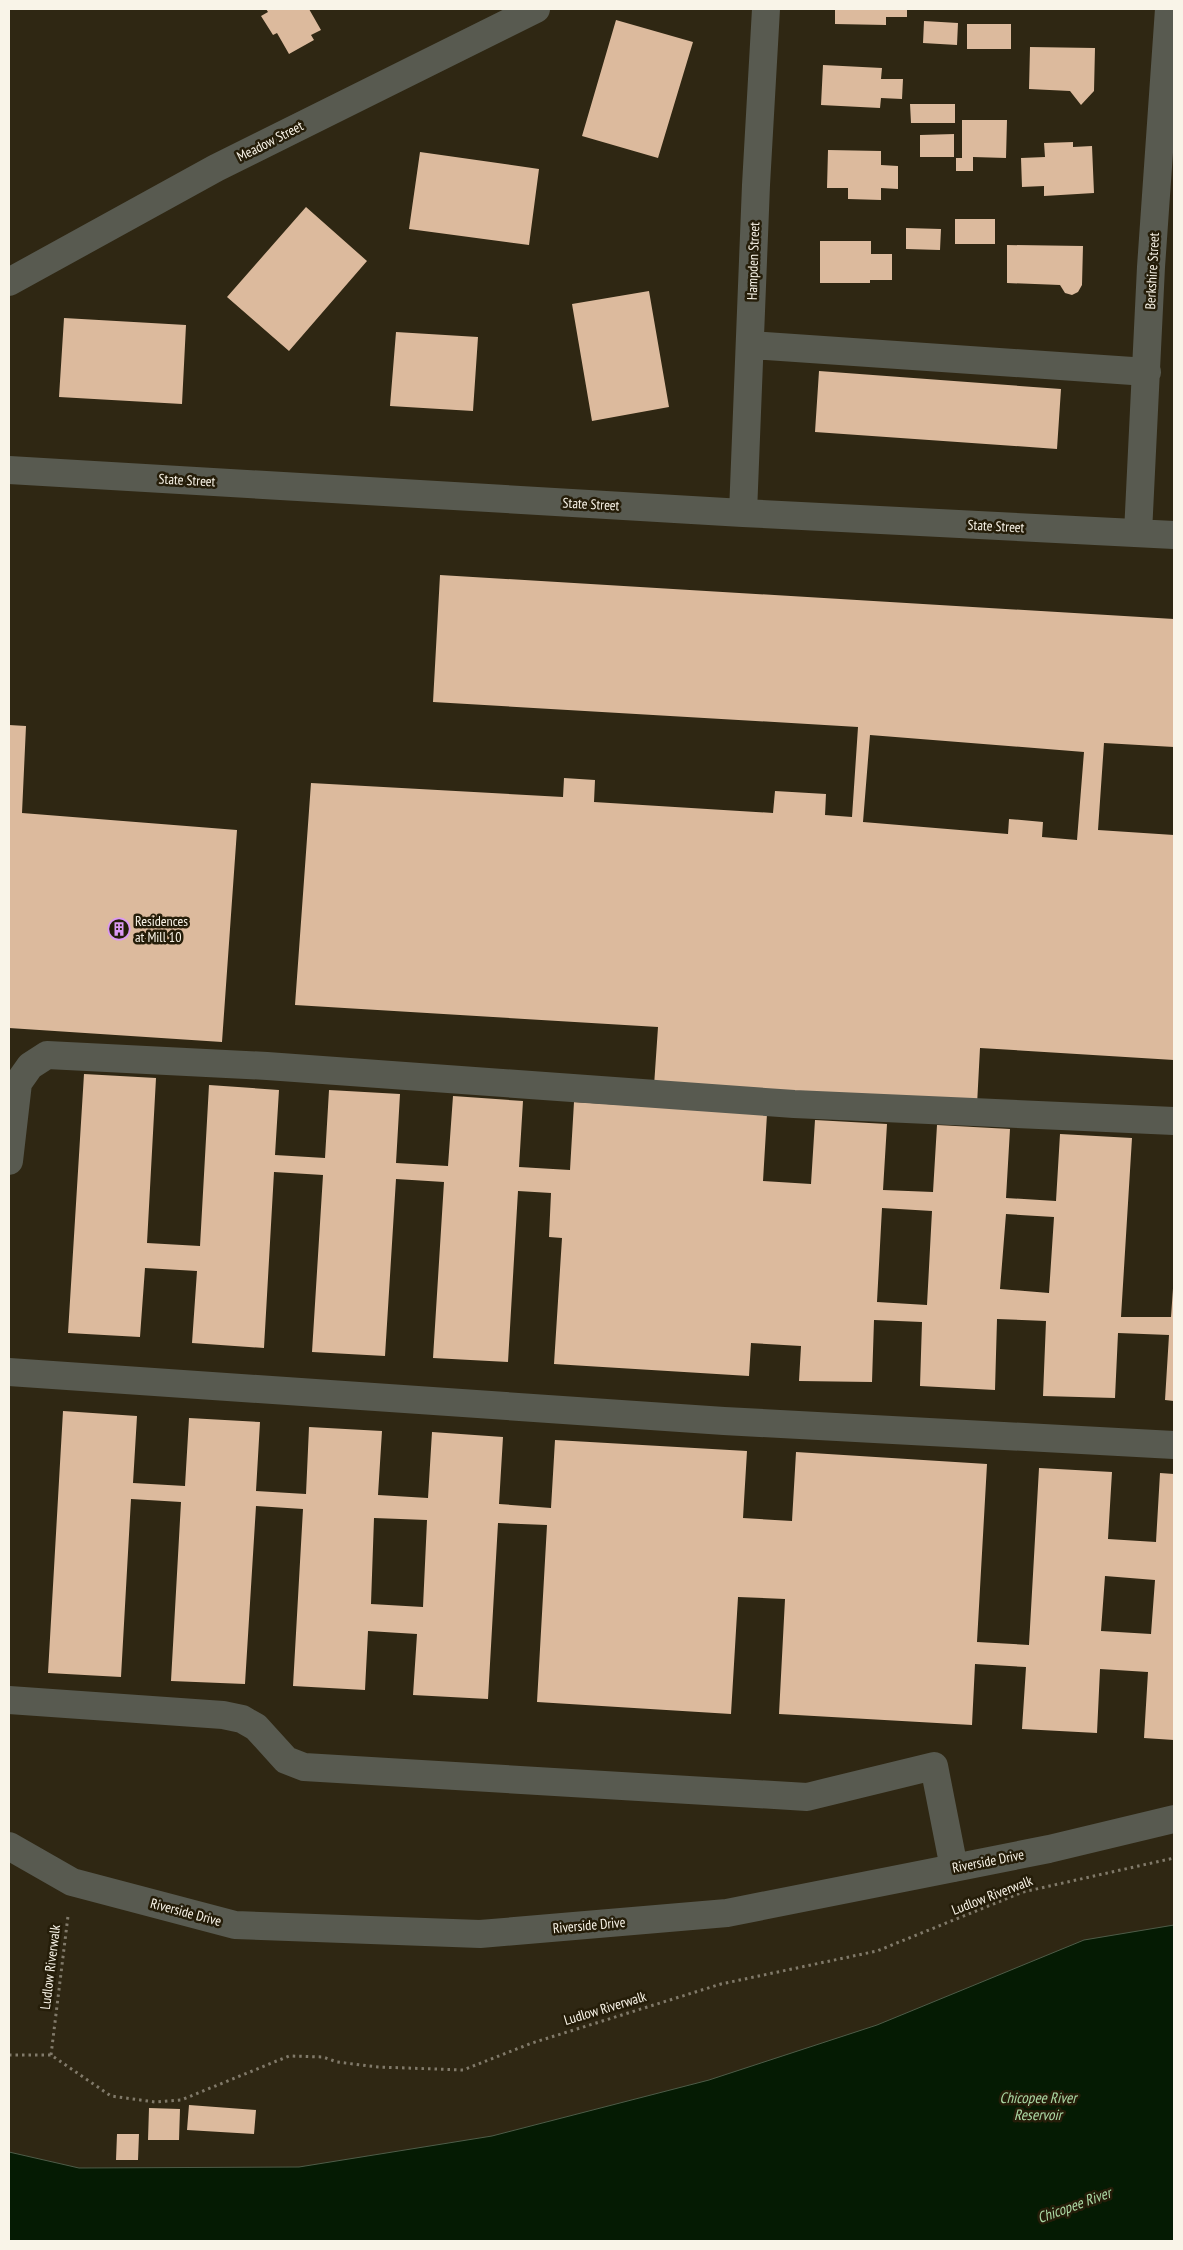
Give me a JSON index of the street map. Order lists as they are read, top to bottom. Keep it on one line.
{"streets":{"street":["Meadow Street","Hampden Street","Berkshire Street","State Street","Riverside Drive"],"path":["Ludlow Riverwalk"]},"crossings":[["Hampden Street","State Street"],["Berkshire Street","State Street"],["Riverside Drive","Ludlow Riverwalk"]],"water":["Chicopee River Reservoir","Chicopee River"],"places":{"building":["Residences at Mill 10"]}}
